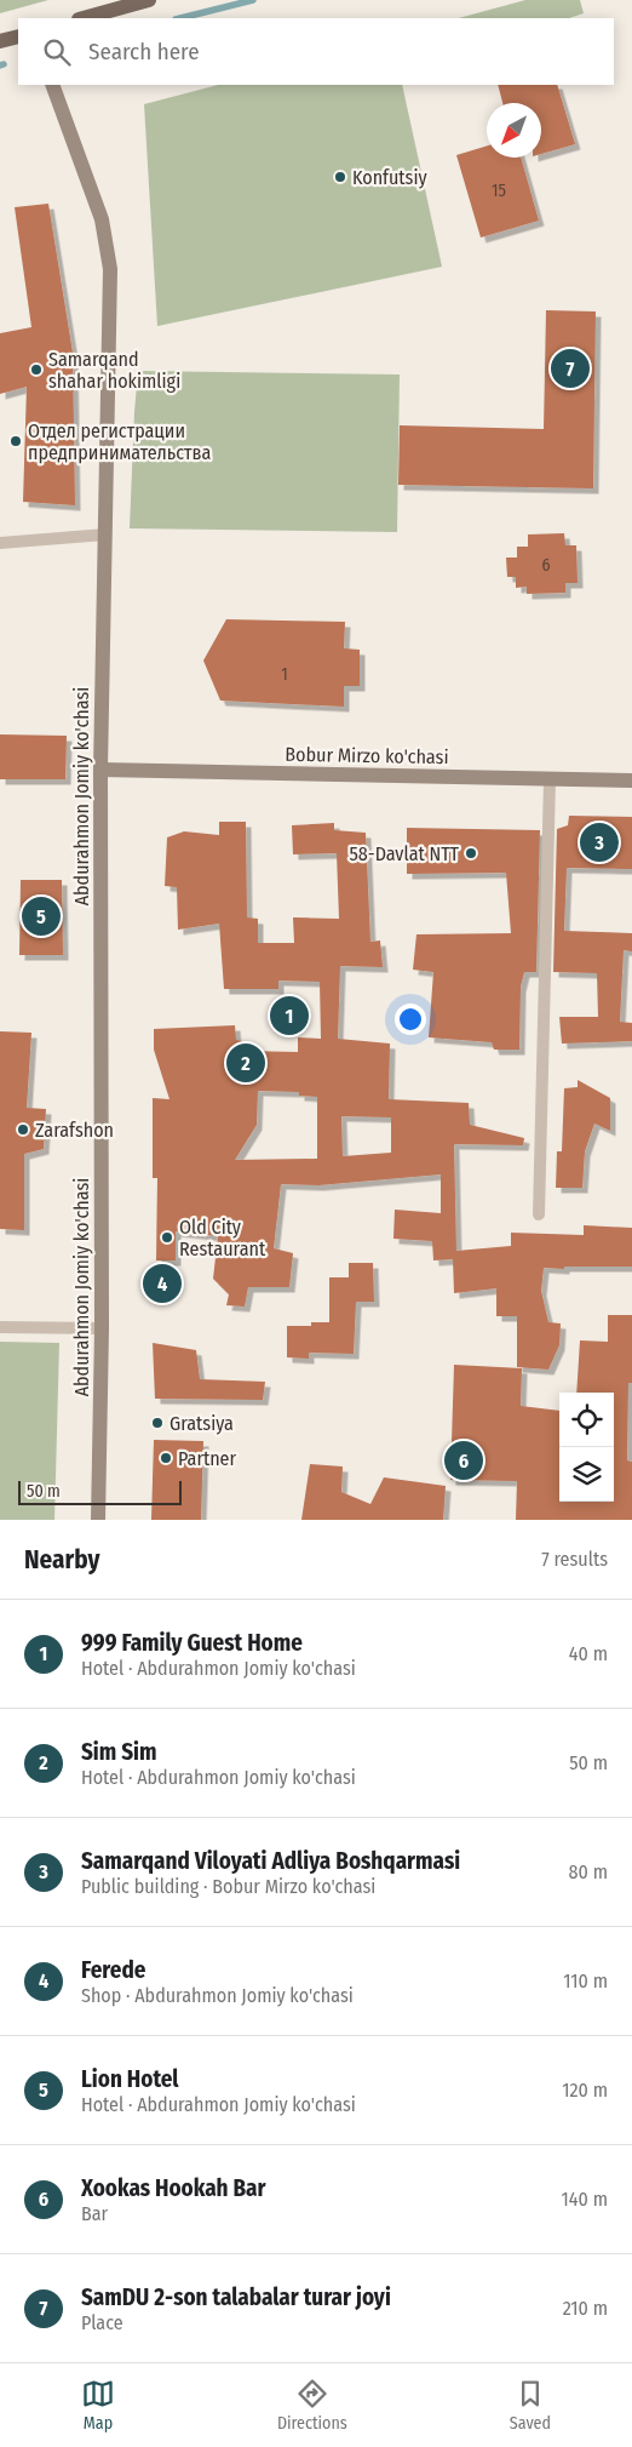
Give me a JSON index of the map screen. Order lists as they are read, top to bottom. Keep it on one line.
{"streets":{"main road":["Bobur Mirzo ko'chasi","Abdurahmon Jomiy ko'chasi"]},"crossings":[["Bobur Mirzo ko'chasi","Abdurahmon Jomiy ko'chasi"]],"places":["Konfutsiy","Samarqand shahar hokimligi","Отдел регистрации предпринимательства","58-Davlat NTT","Zarafshon","Old City Restaurant","Gratsiya","Partner"],"house_numbers":["15","6","1"],"scale_bar":"50 m","north":"bottom left","page":{"search":"Search here","pins":["7","3","5","1","2","4","6"],"scale":"50 m","heading":["Nearby","7 results"],"list":[{"mark":"1","name":"999 Family Guest Home","note":"Hotel · Abdurahmon Jomiy ko'chasi","value":"40 m"},{"mark":"2","name":"Sim Sim","note":"Hotel · Abdurahmon Jomiy ko'chasi","value":"50 m"},{"mark":"3","name":"Samarqand Viloyati Adliya Boshqarmasi","note":"Public building · Bobur Mirzo ko'chasi","value":"80 m"},{"mark":"4","name":"Ferede","note":"Shop · Abdurahmon Jomiy ko'chasi","value":"110 m"},{"mark":"5","name":"Lion Hotel","note":"Hotel · Abdurahmon Jomiy ko'chasi","value":"120 m"},{"mark":"6","name":"Xookas Hookah Bar","note":"Bar","value":"140 m"},{"mark":"7","name":"SamDU 2-son talabalar turar joyi","note":"Place","value":"210 m"}],"nav":["Map","Directions","Saved"]}}
